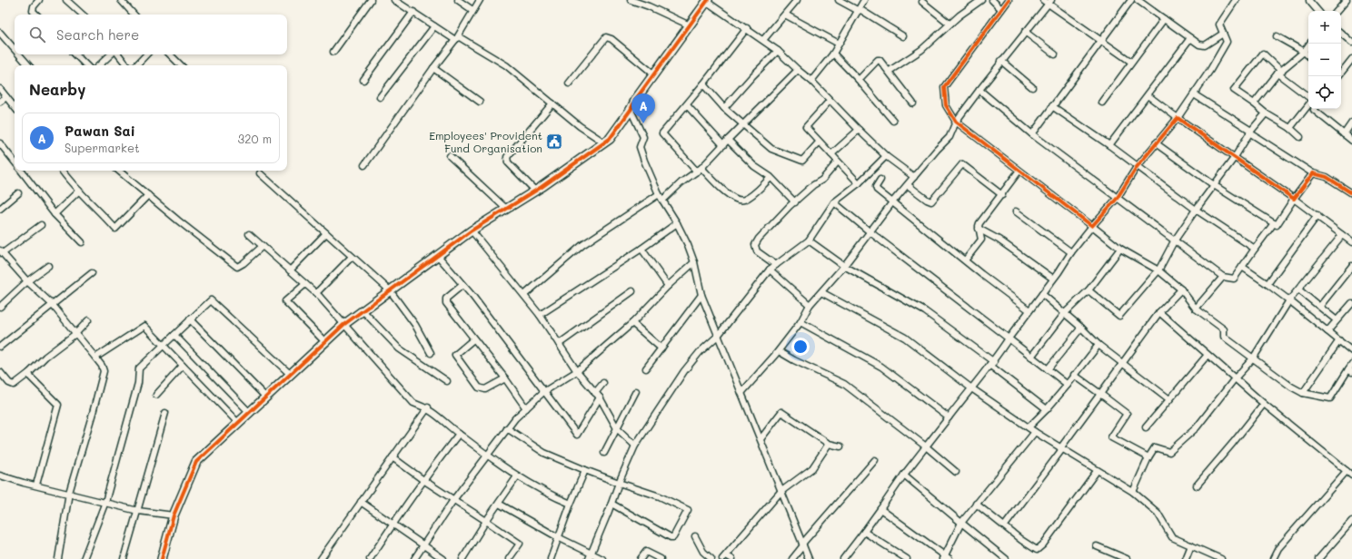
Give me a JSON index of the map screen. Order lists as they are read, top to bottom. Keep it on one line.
{"places":{"public building":["Employees' Provident Fund Organisation"]},"page":{"map_buttons":["+","−"],"search":"Search here","heading":"Nearby","pins":"A","list":[{"mark":"A","name":"Pawan Sai","note":"Supermarket","value":"320 m"}]}}
